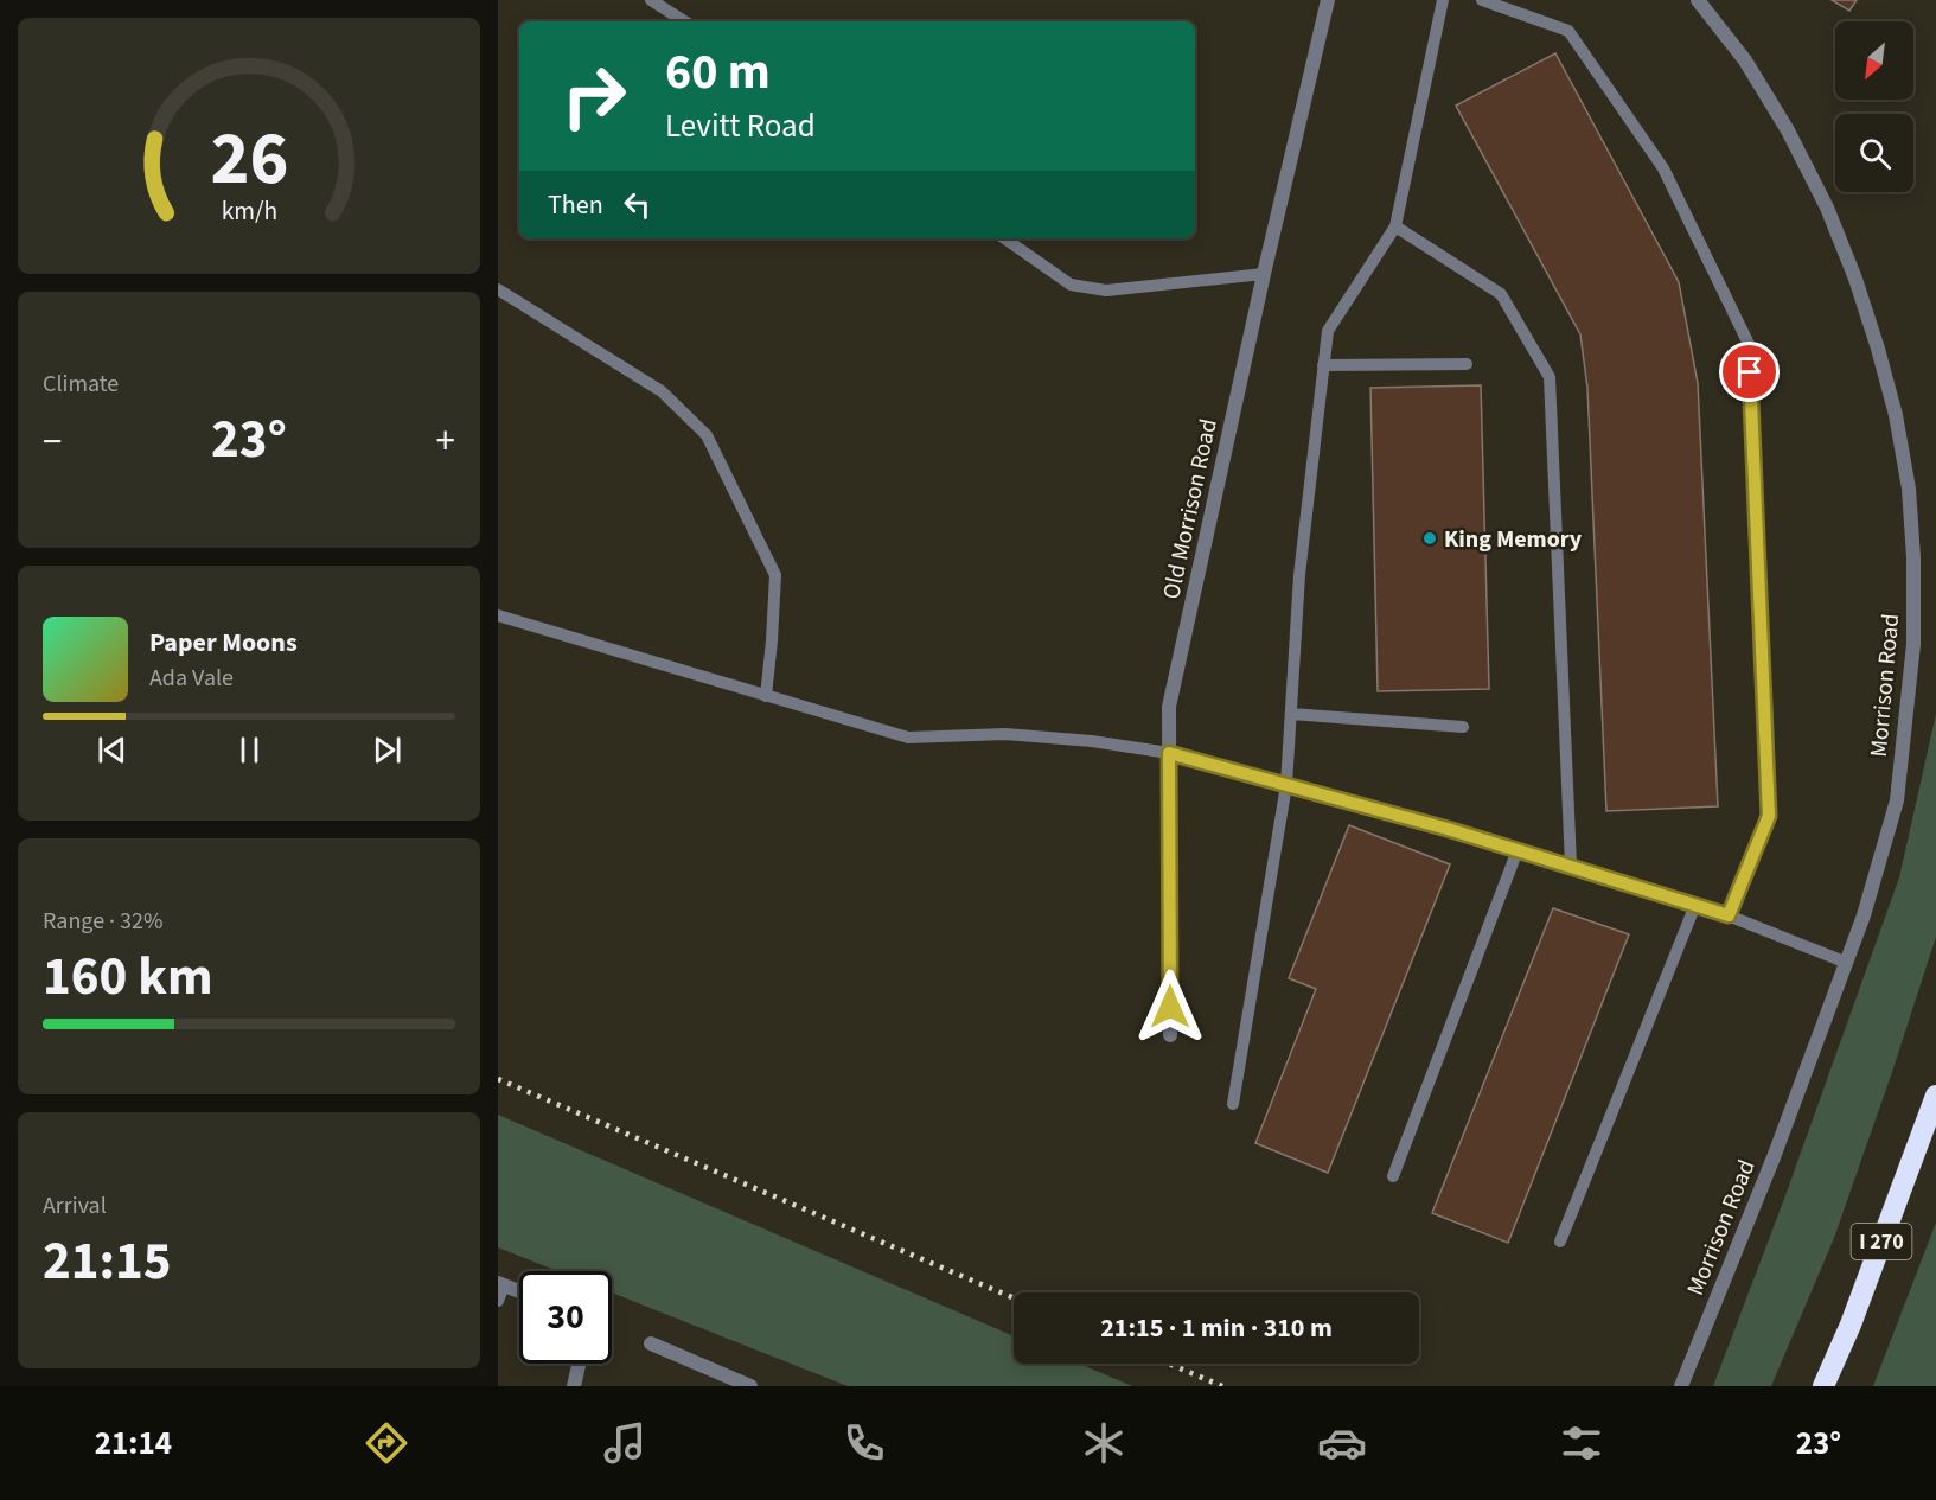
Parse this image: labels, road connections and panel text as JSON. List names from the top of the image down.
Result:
{
  "streets": {
    "highway": ["I 270"],
    "street": ["Old Morrison Road", "Morrison Road"]
  },
  "places": ["King Memory"],
  "north": "bottom left",
  "page": {
    "turn": ["60 m", "Levitt Road"],
    "then": "Then",
    "tile": [
      "Climate",
      ["Range · 32%", "160 km"],
      ["Arrival", "21:15"]
    ],
    "heat": ["−", "23°", "+"],
    "song": ["Paper Moons", "Ada Vale"],
    "limit": "30",
    "trip": "21:15 · 1 min · 310 m",
    "tabs": ["21:14", "23°"],
    "gauge": ["26", "km/h"]
  }
}
